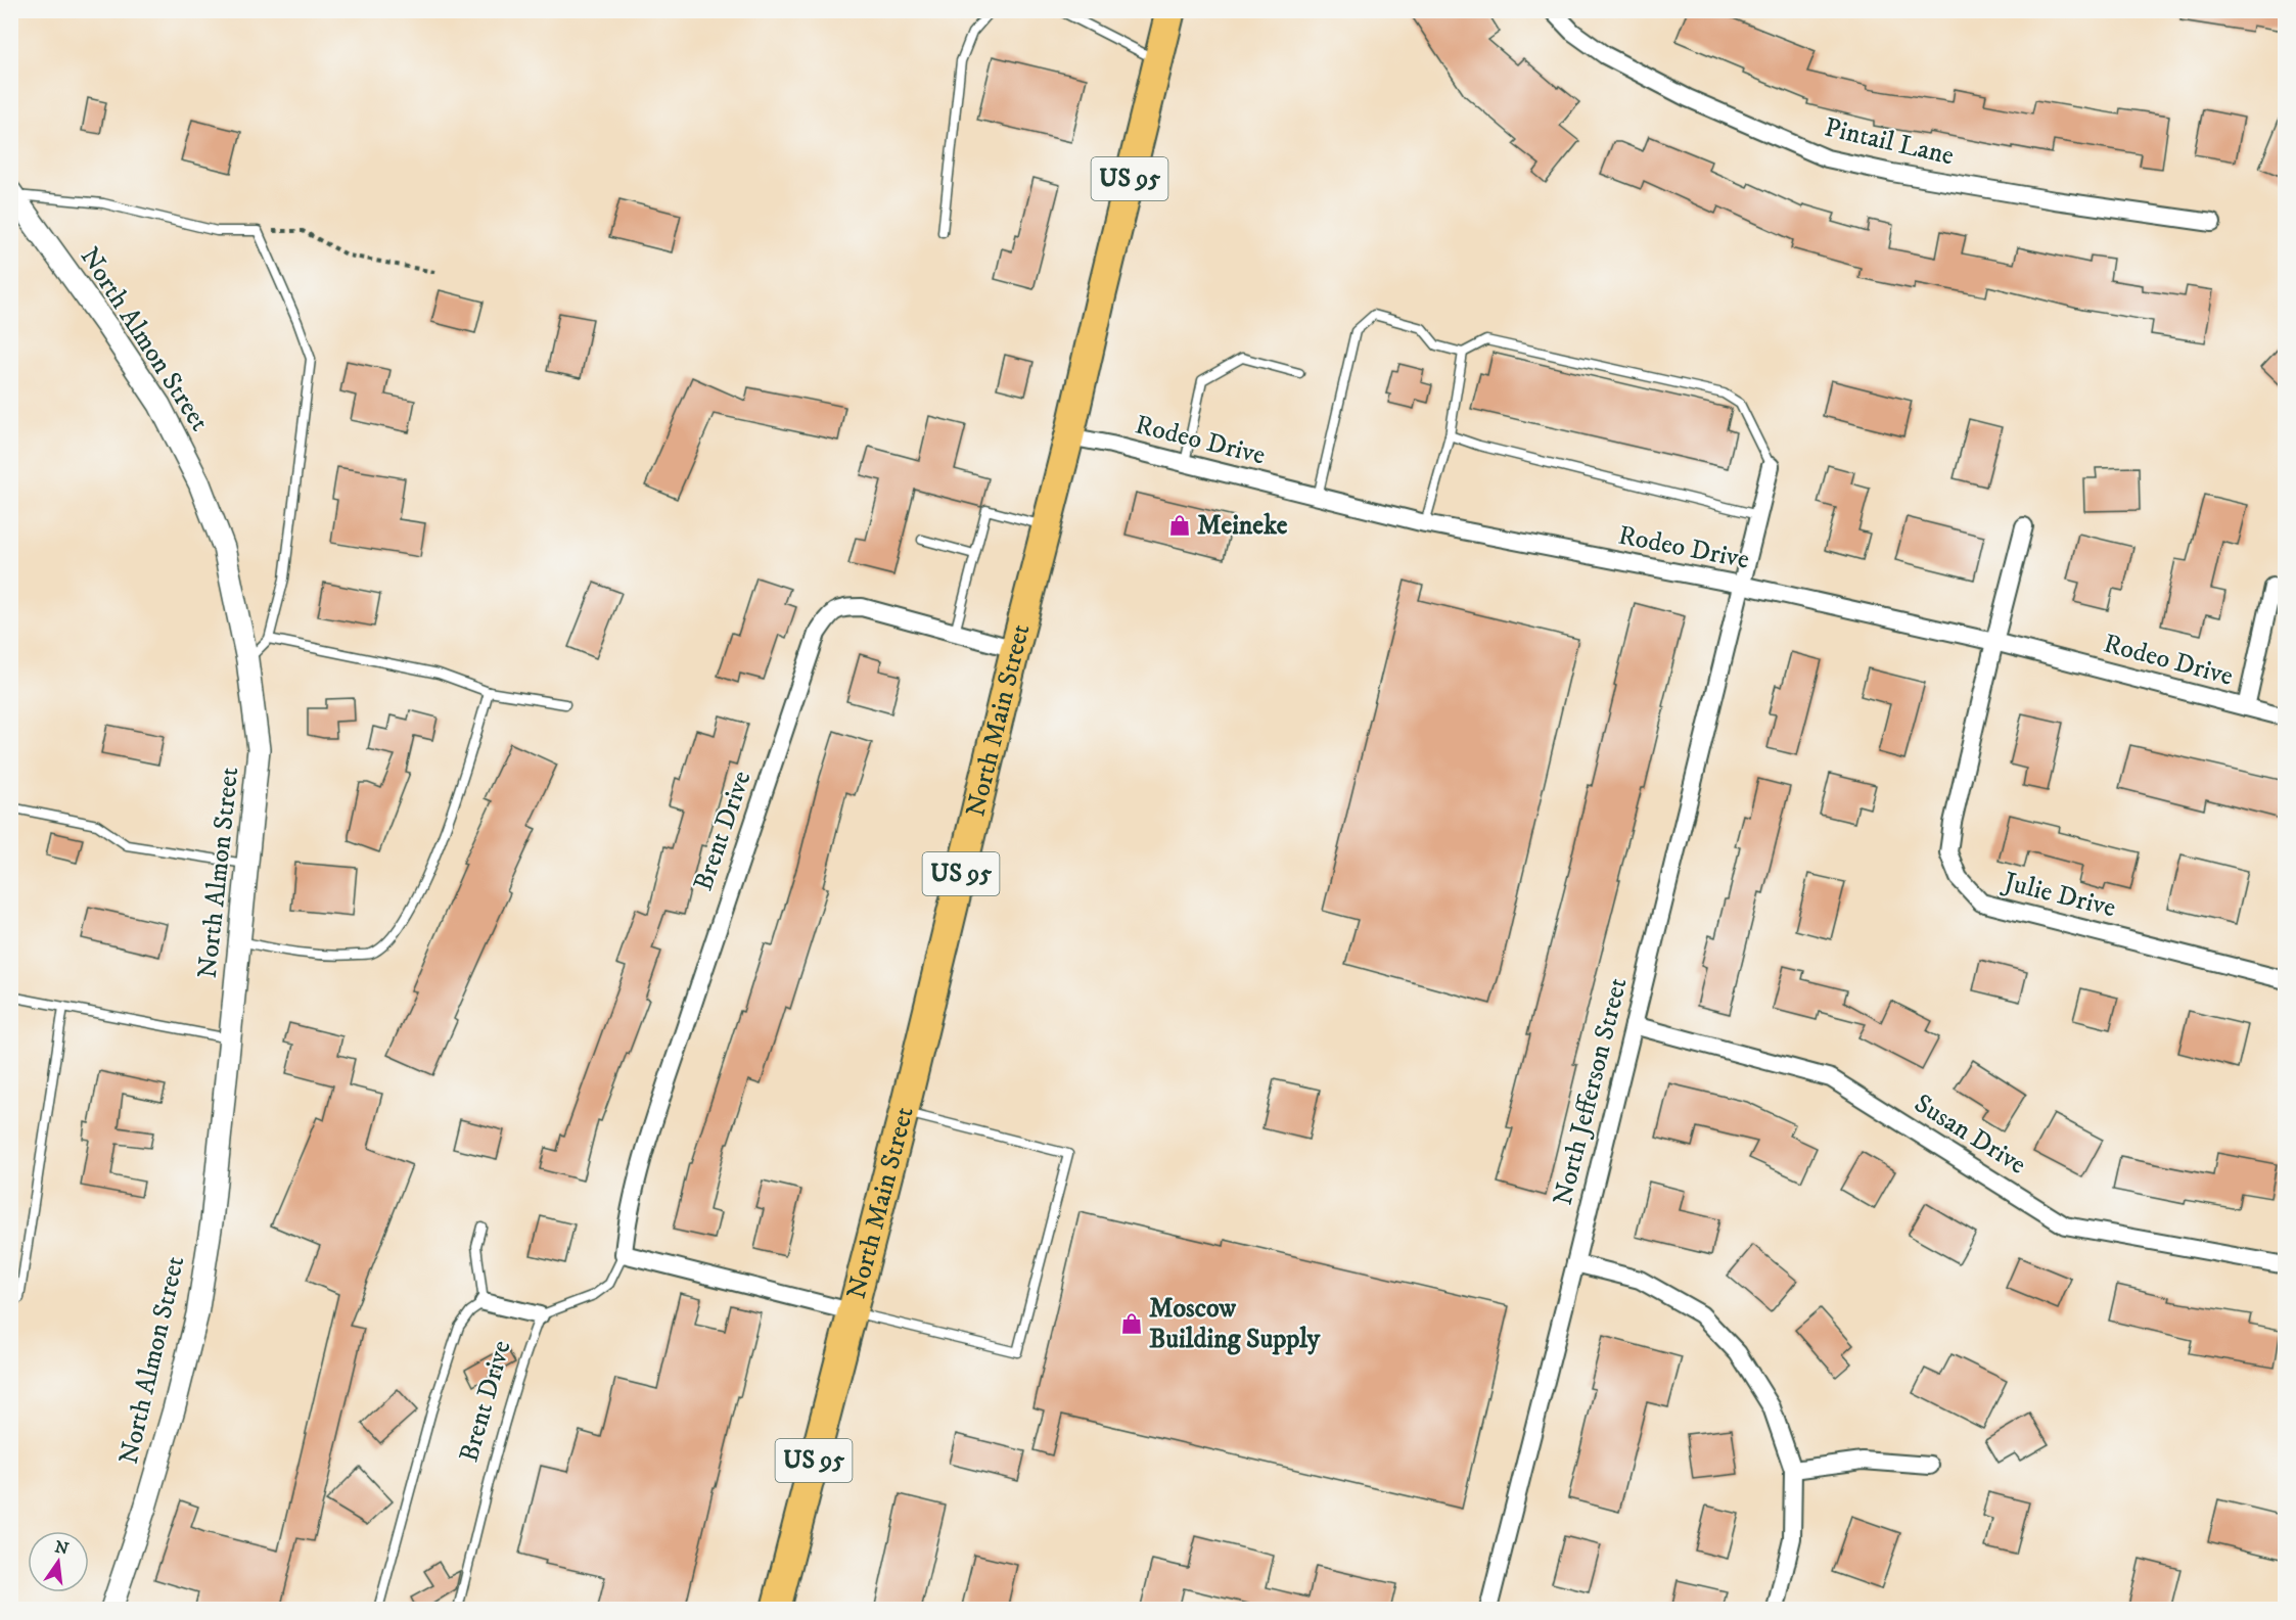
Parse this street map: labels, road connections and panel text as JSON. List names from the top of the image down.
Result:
{
  "streets": {
    "highway": ["US 95", "North Main Street"],
    "street": [
      "Pintail Lane",
      "North Almon Street",
      "Rodeo Drive",
      "Brent Drive",
      "Julie Drive",
      "North Jefferson Street",
      "Susan Drive"
    ]
  },
  "crossings": [
    ["Rodeo Drive", "North Main Street"],
    ["Rodeo Drive", "Julie Drive"],
    ["Rodeo Drive", "North Jefferson Street"],
    ["North Main Street", "Brent Drive"],
    ["North Jefferson Street", "Susan Drive"]
  ],
  "places": {
    "shop": ["Meineke", "Moscow Building Supply"]
  },
  "north": "top"
}
